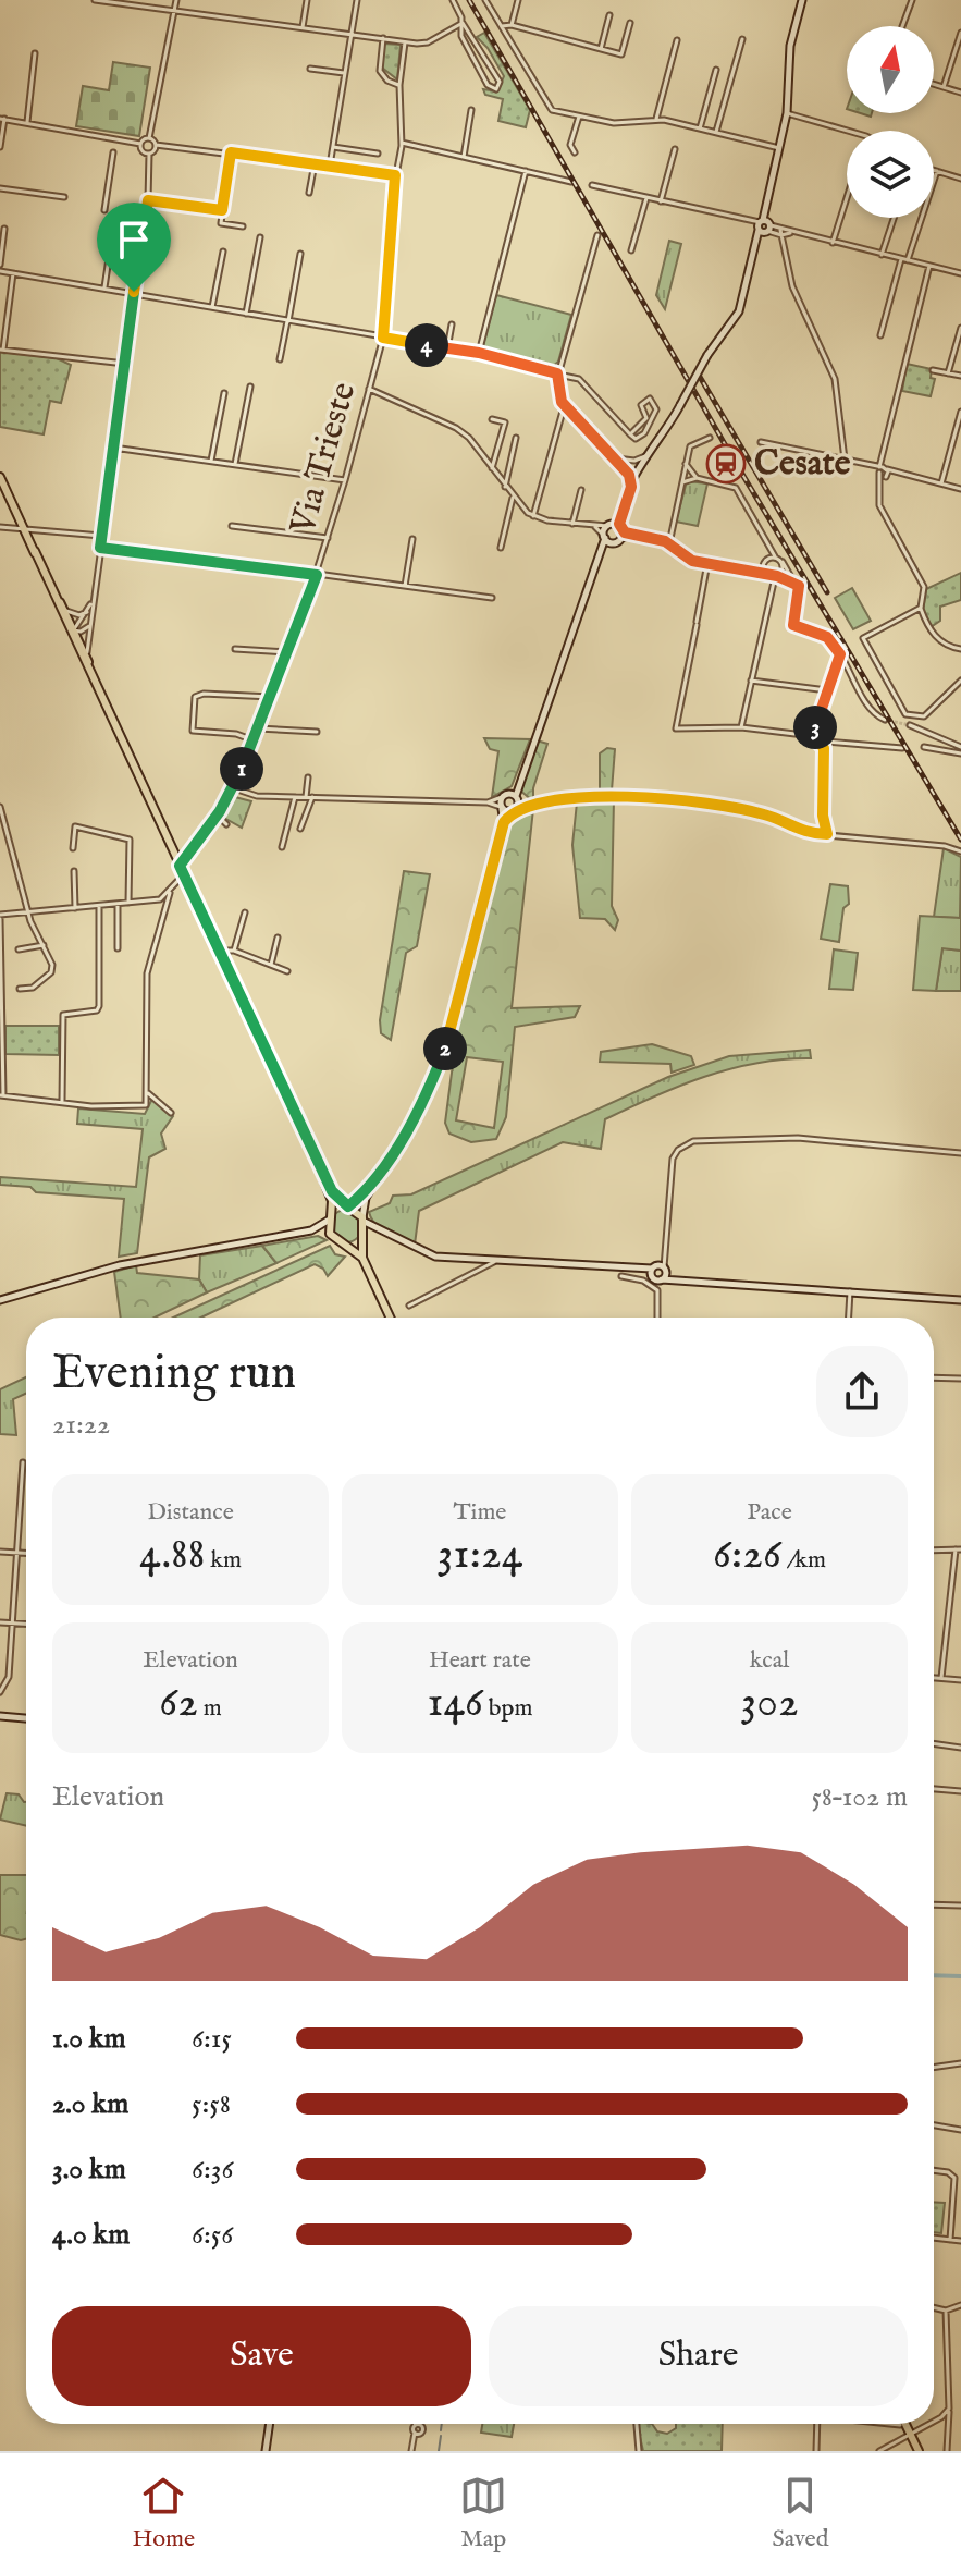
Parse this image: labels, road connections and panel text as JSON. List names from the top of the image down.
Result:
{
  "streets": {
    "street": ["Via Trieste"]
  },
  "places": {
    "station": ["Cesate"]
  },
  "north": "top",
  "page": {
    "pins": [
      "4",
      "3",
      "1",
      "2"
    ],
    "heading": ["Evening run", "21:22"],
    "stats": [
      ["Distance", "4.88 km"],
      ["Time", "31:24"],
      ["Pace", "6:26 /km"],
      ["Elevation", "62 m"],
      ["Heart rate", "146 bpm"],
      ["kcal", "302"]
    ],
    "chart": ["Elevation", "58–102 m"],
    "list": [
      {
        "name": "1.0 km",
        "note": "6:15"
      },
      {
        "name": "2.0 km",
        "note": "5:58"
      },
      {
        "name": "3.0 km",
        "note": "6:36"
      },
      {
        "name": "4.0 km",
        "note": "6:56"
      }
    ],
    "buttons": ["Save", "Share"],
    "tabs": ["Home", "Map", "Saved"]
  }
}
